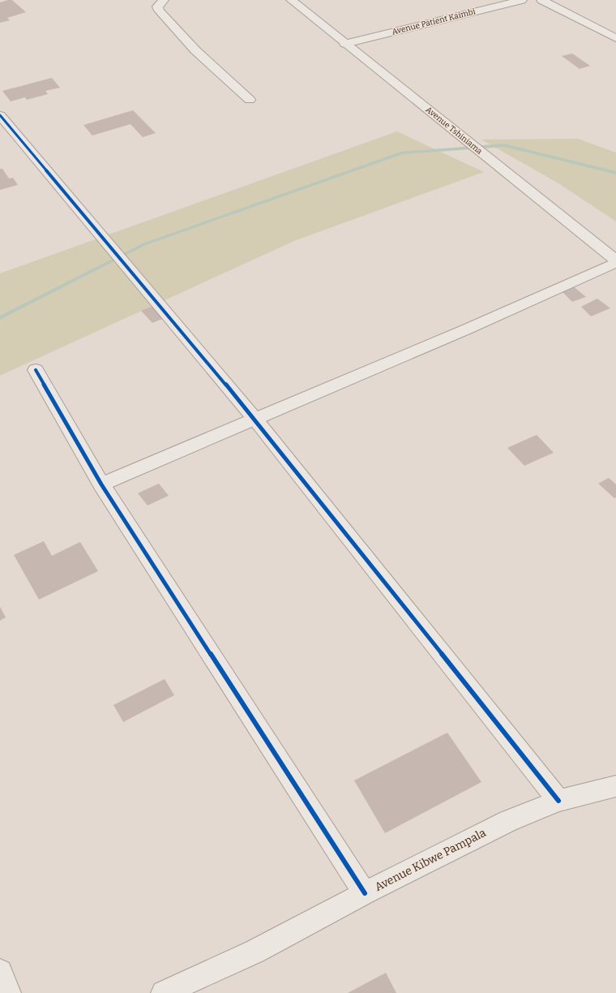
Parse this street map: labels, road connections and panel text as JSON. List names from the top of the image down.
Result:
{
  "streets": {
    "street": ["Avenue Patient Kaimbi", "Avenue Tshiniama", "Avenue Kibwe Pampala"]
  },
  "crossings": [
    ["Avenue Patient Kaimbi", "Avenue Tshiniama"]
  ]
}
